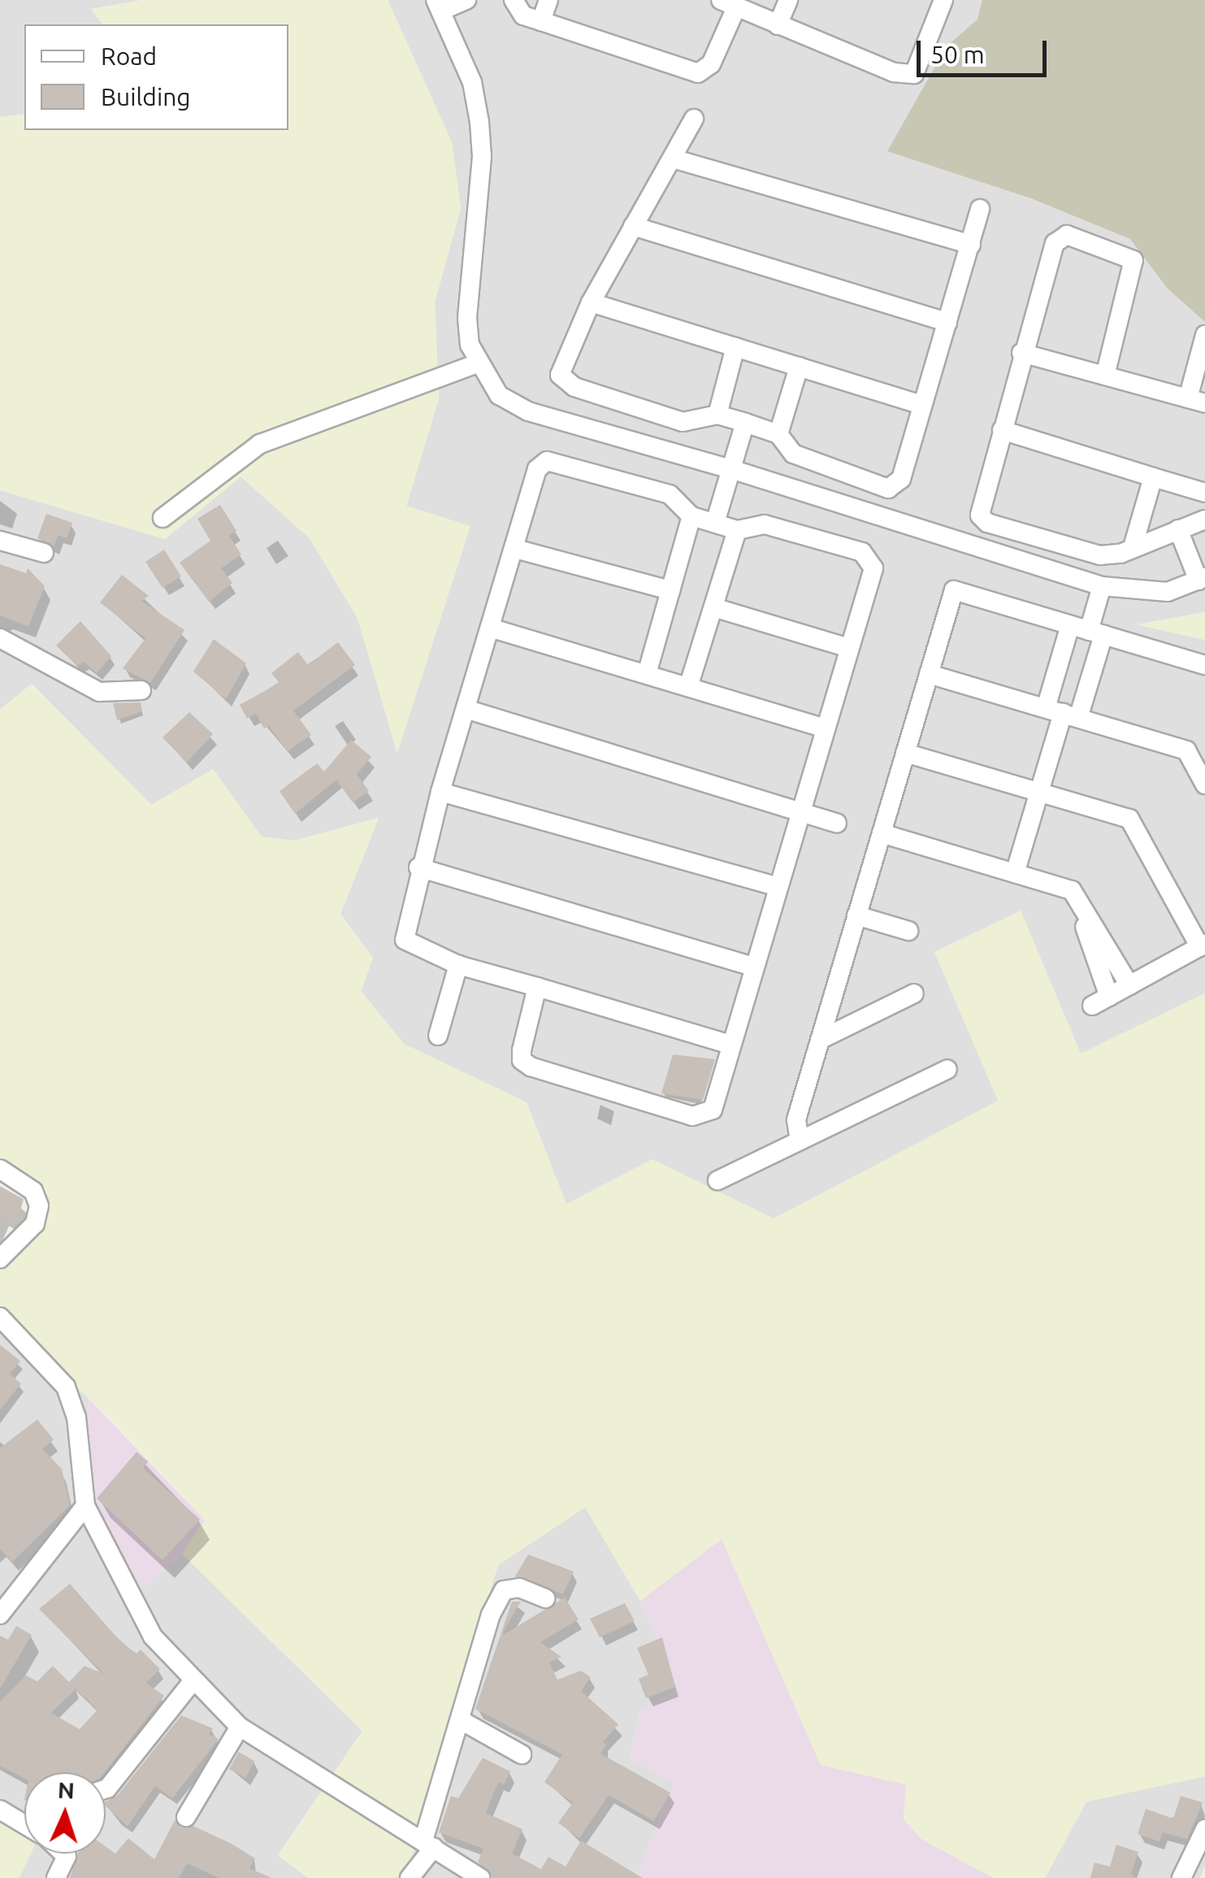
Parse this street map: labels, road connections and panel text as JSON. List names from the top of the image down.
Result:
{
  "legend": ["Road", "Building"],
  "scale_bar": "50 m",
  "north": "top"
}
